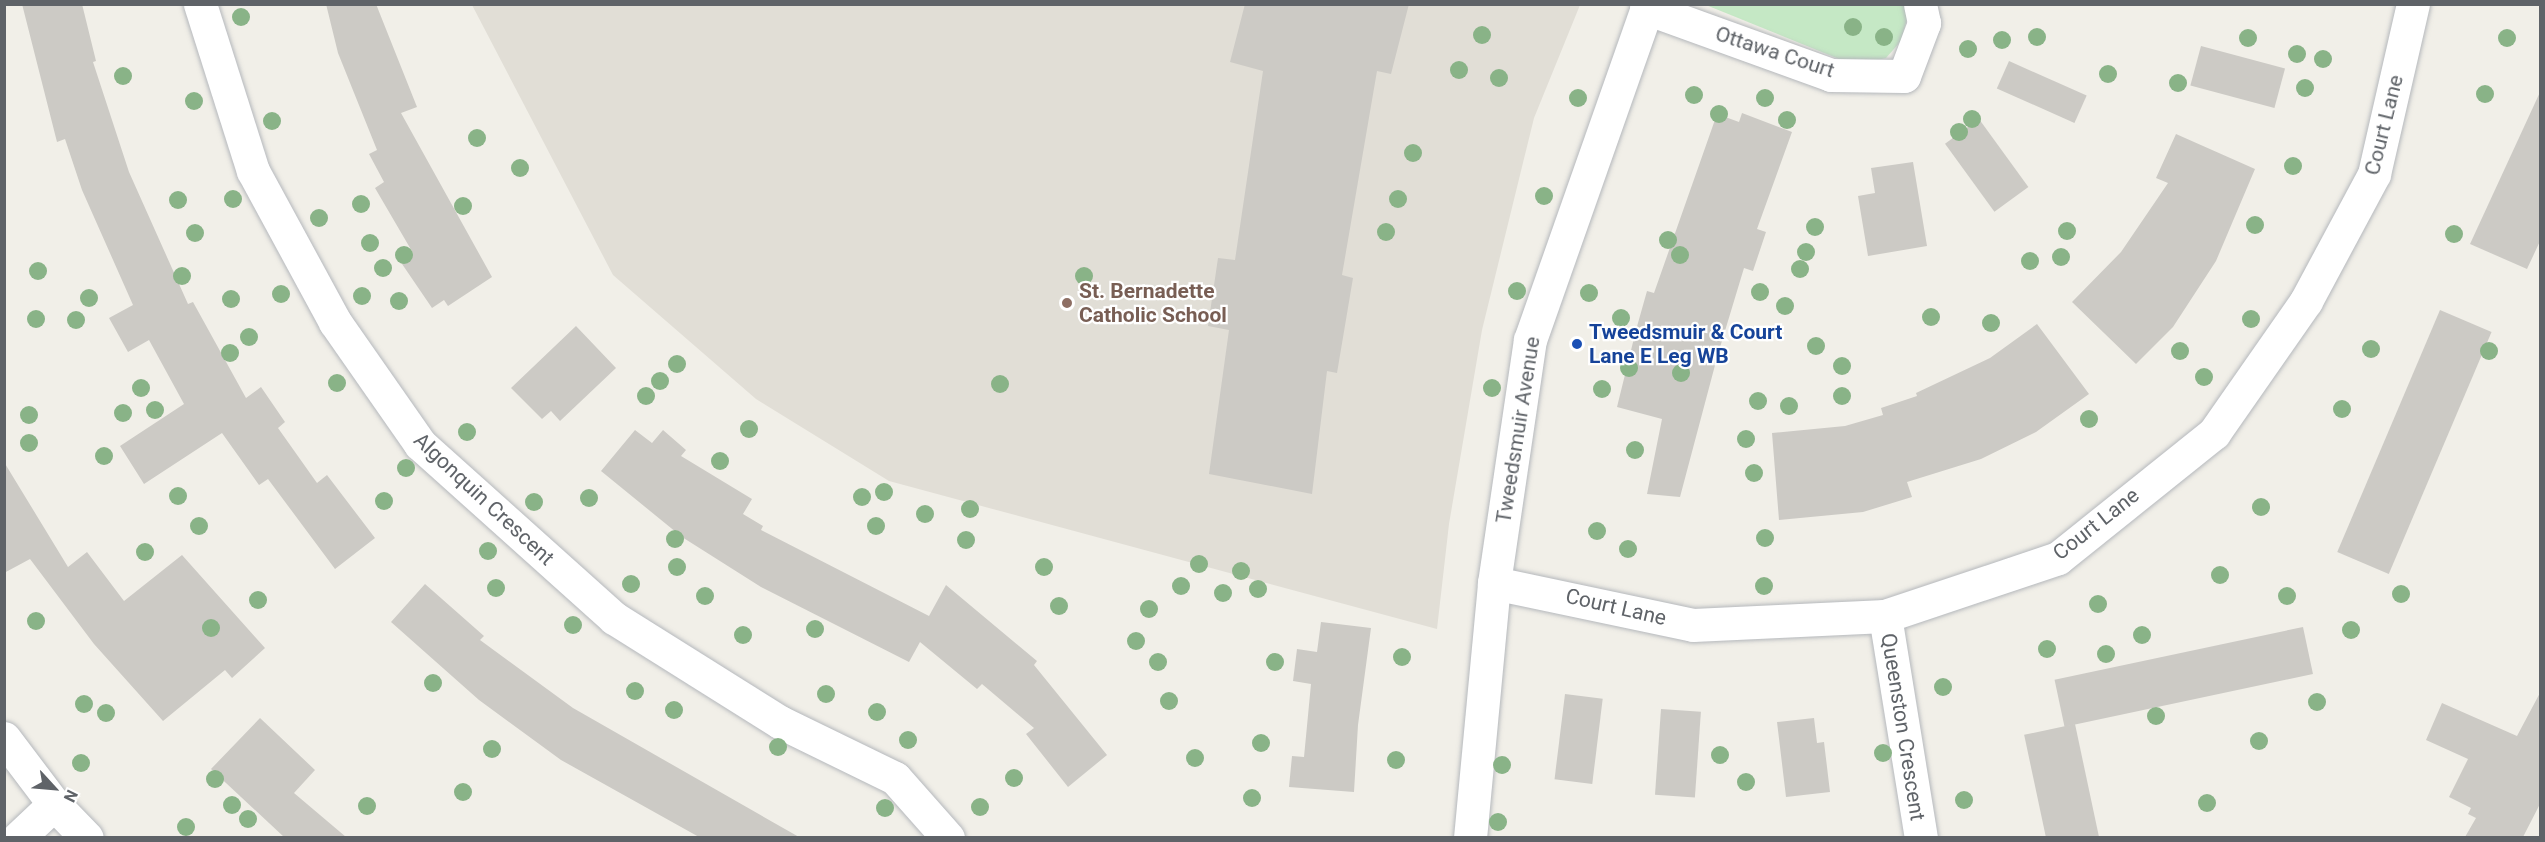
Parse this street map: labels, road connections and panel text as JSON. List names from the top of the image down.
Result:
{
  "streets": {
    "street": [
      "Ottawa Court",
      "Court Lane",
      "Tweedsmuir Avenue",
      "Algonquin Crescent",
      "Queenston Crescent"
    ]
  },
  "crossings": [
    ["Ottawa Court", "Tweedsmuir Avenue"],
    ["Court Lane", "Tweedsmuir Avenue"],
    ["Court Lane", "Queenston Crescent"]
  ],
  "places": ["St. Bernadette Catholic School", "Tweedsmuir & Court Lane E Leg WB"],
  "north": "bottom right"
}
